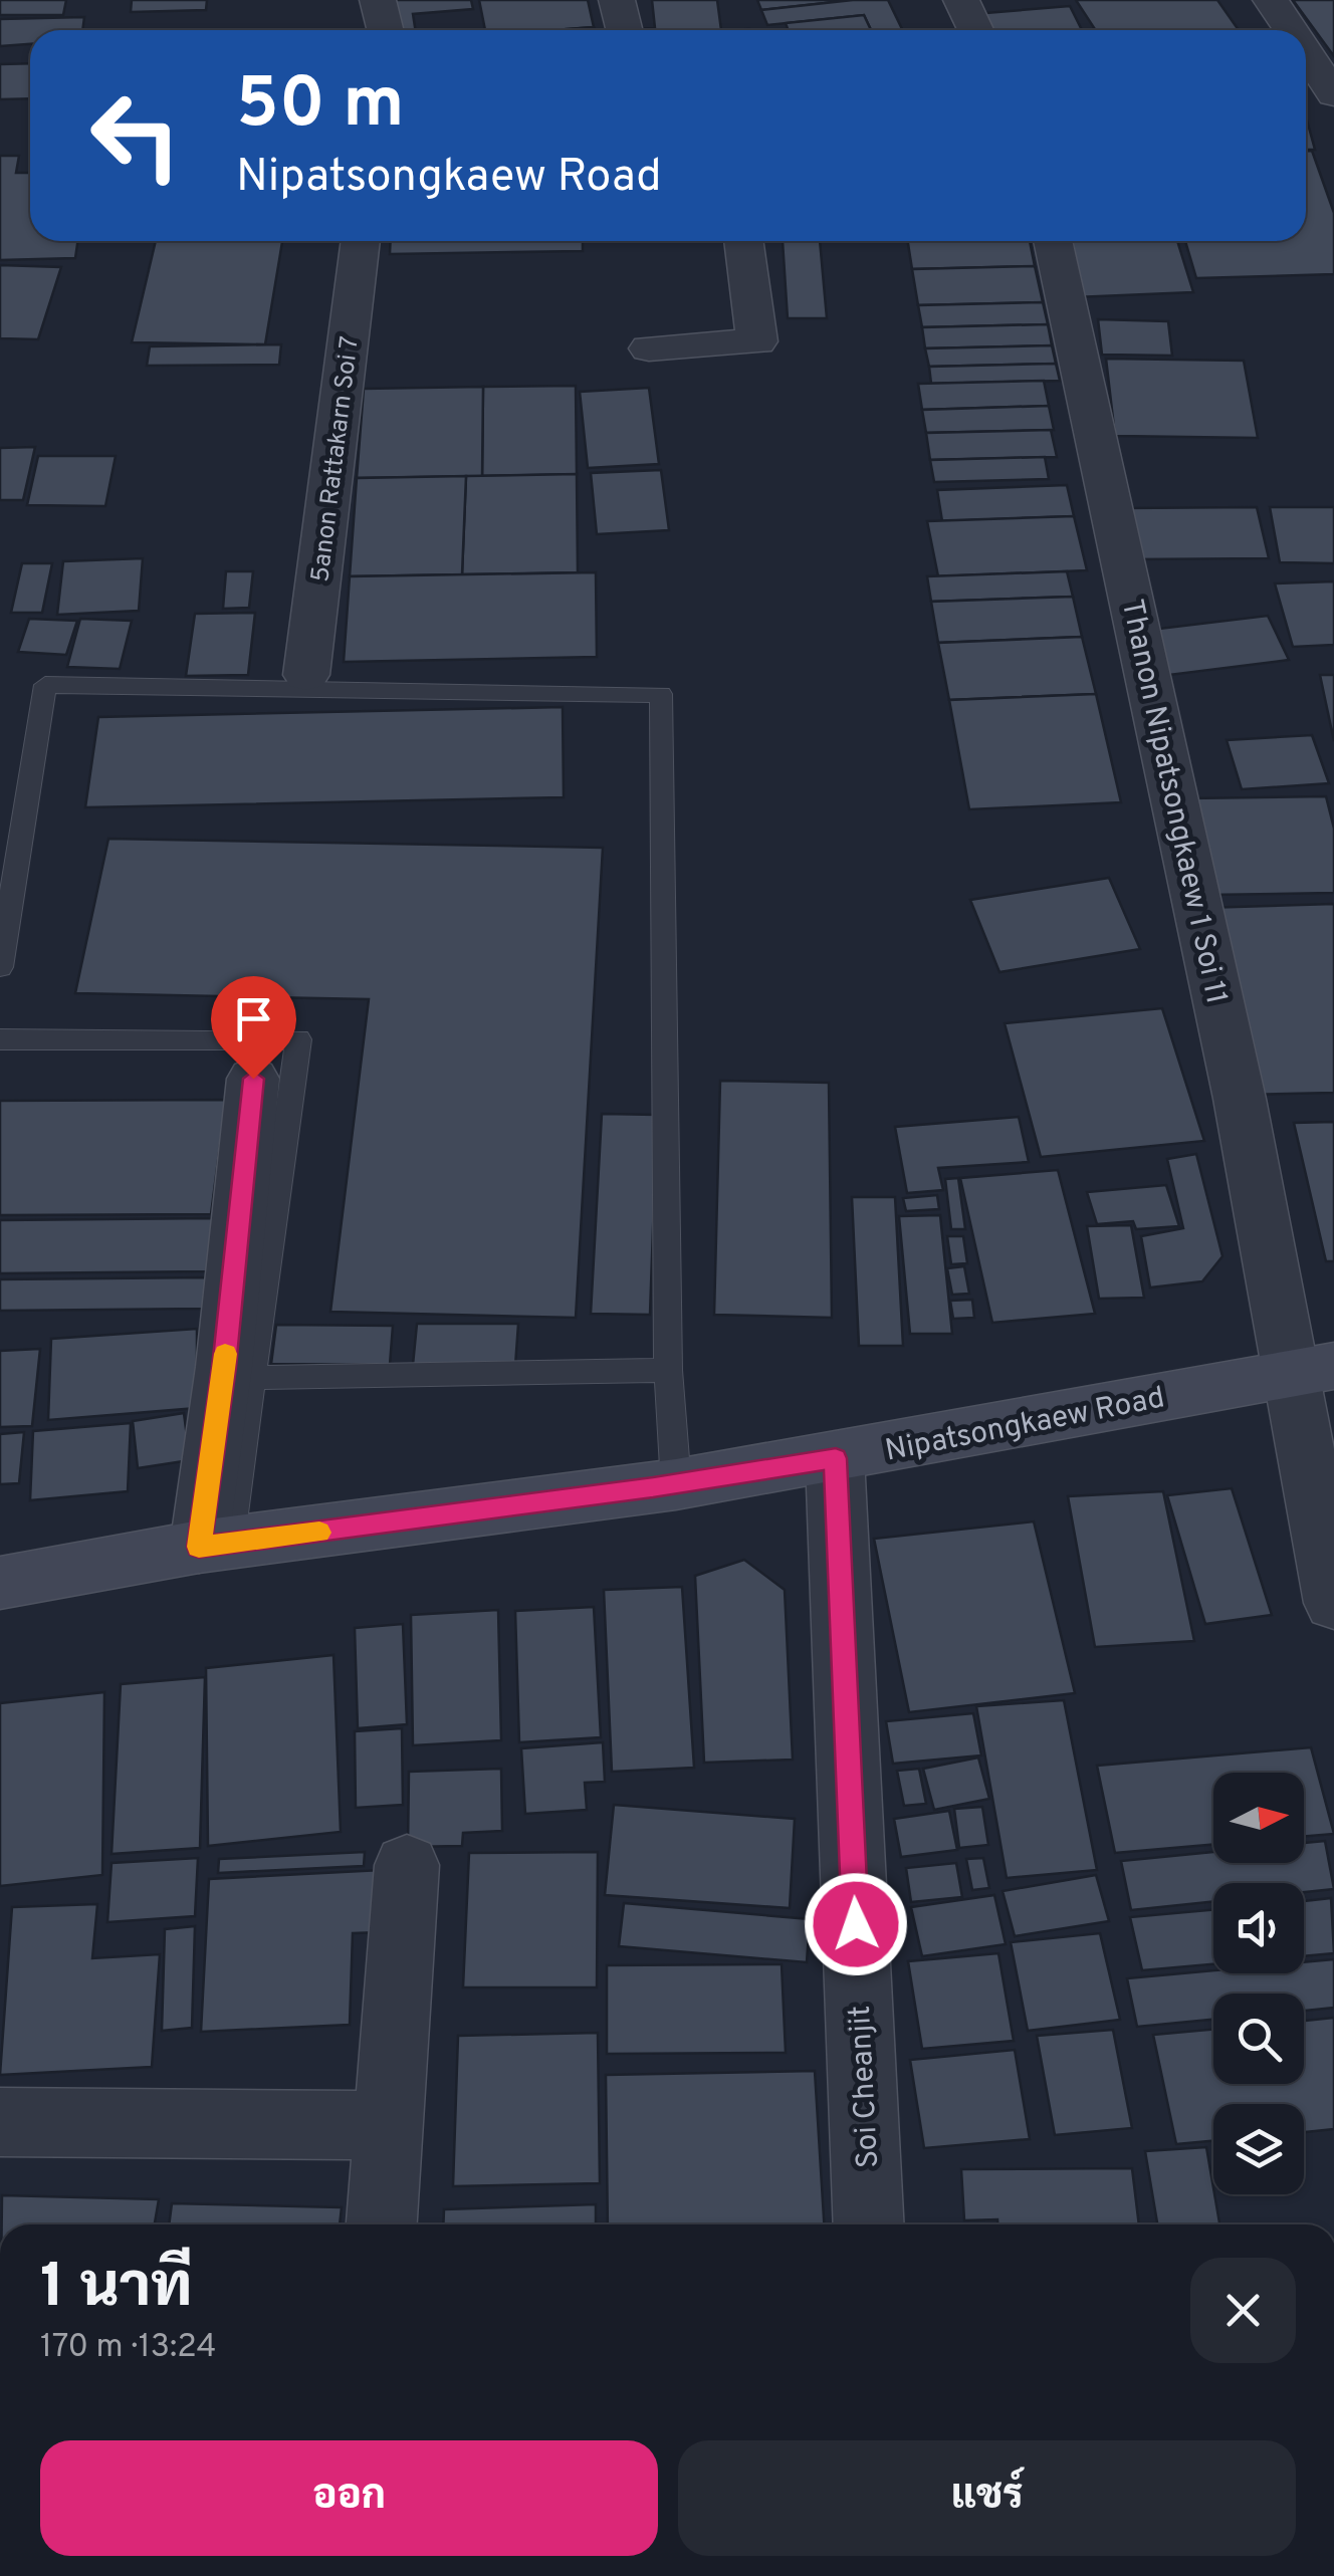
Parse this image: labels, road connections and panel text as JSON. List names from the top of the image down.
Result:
{
  "streets": {
    "main road": ["Nipatsongkaew Road"],
    "street": ["5anon Rattakarn Soi 7", "Thanon Nipatsongkaew 1 Soi 11", "Soi Cheanjit"]
  },
  "crossings": [
    ["Thanon Nipatsongkaew 1 Soi 11", "Nipatsongkaew Road"],
    ["Nipatsongkaew Road", "Soi Cheanjit"]
  ],
  "north": "right",
  "page": {
    "turn": ["50 m", "Nipatsongkaew Road"],
    "heading": ["1 นาที", "170 m · 13:24"],
    "buttons": ["ออก", "แชร์"]
  }
}
